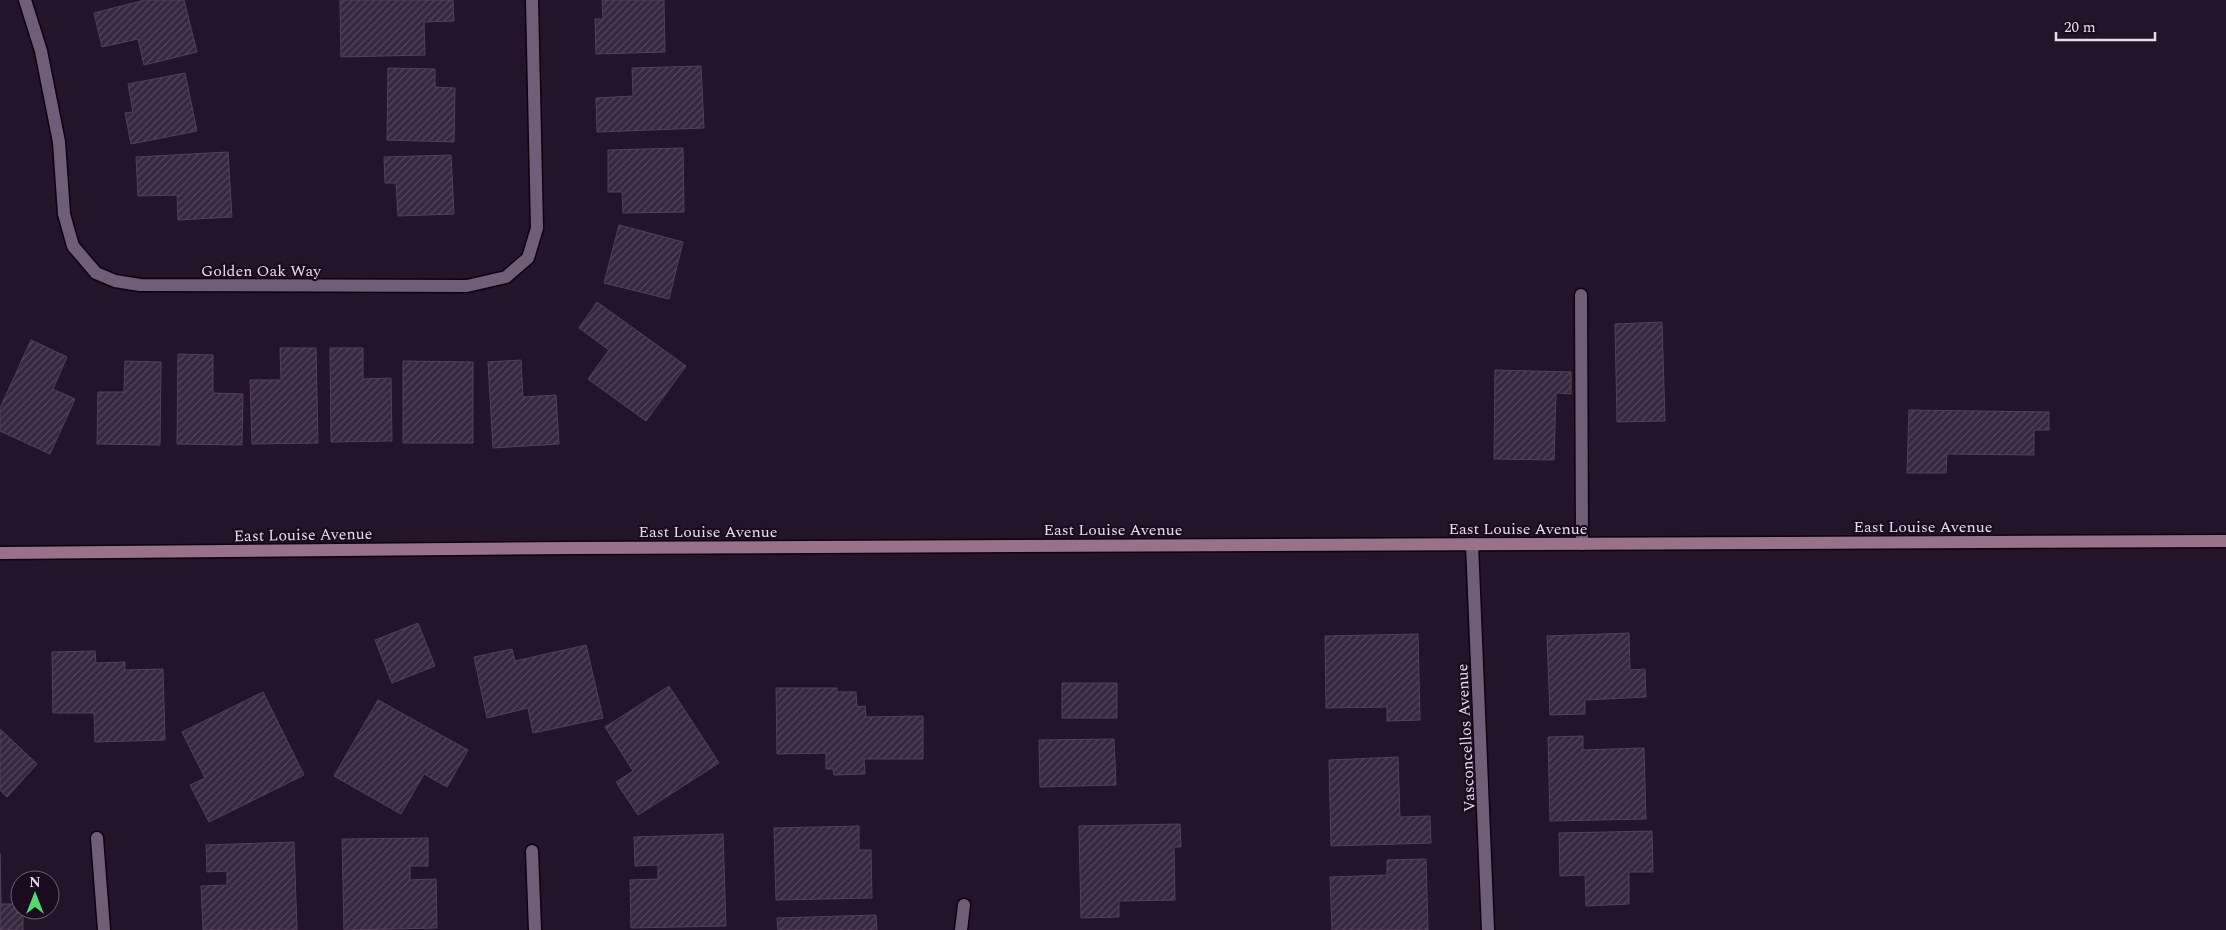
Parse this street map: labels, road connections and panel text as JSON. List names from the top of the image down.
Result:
{
  "streets": {
    "street": ["Golden Oak Way", "East Louise Avenue", "Vasconcellos Avenue"]
  },
  "crossings": [
    ["East Louise Avenue", "Vasconcellos Avenue"]
  ],
  "scale_bar": "20 m",
  "north": "top"
}
